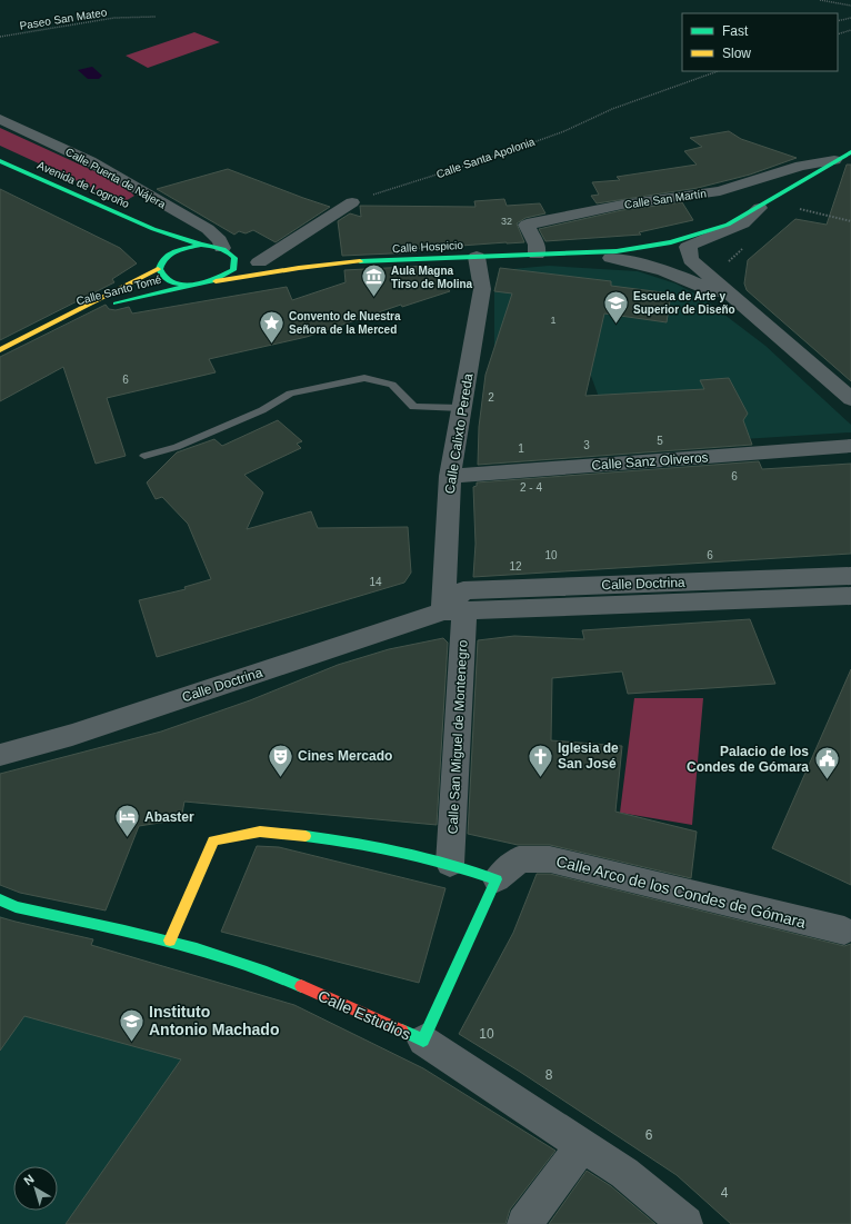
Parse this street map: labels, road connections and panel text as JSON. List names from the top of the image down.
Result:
{
  "streets": {
    "main road": [
      "Avenida de Logroño",
      "Calle Hospicio",
      "Calle Santo Tomé",
      "Calle Estudios"
    ],
    "street": [
      "Calle Puerta de Nájera",
      "Calle San Martín",
      "Calle Calixto Pereda",
      "Calle Sanz Oliveros",
      "Calle Doctrina",
      "Calle San Miguel de Montenegro",
      "Calle Arco de los Condes de Gómara"
    ],
    "path": ["Paseo San Mateo", "Calle Santa Apolonia"]
  },
  "crossings": [
    ["Calle Puerta de Nájera", "Calle Hospicio"],
    ["Avenida de Logroño", "Calle Hospicio"],
    ["Calle San Martín", "Calle Hospicio"],
    ["Calle Hospicio", "Calle Santo Tomé"],
    ["Calle Hospicio", "Calle Calixto Pereda"],
    ["Calle Calixto Pereda", "Calle Sanz Oliveros"],
    ["Calle Calixto Pereda", "Calle Doctrina"],
    ["Calle Calixto Pereda", "Calle San Miguel de Montenegro"],
    ["Calle Doctrina", "Calle San Miguel de Montenegro"]
  ],
  "places": {
    "museum": ["Aula Magna Tirso de Molina"],
    "school or university": ["Escuela de Arte y Superior de Diseño", "Instituto Antonio Machado"],
    "place": ["Convento de Nuestra Señora de la Merced"],
    "theatre": ["Cines Mercado"],
    "church": ["Iglesia de San José"],
    "public building": ["Palacio de los Condes de Gómara"],
    "hotel": ["Abaster"]
  },
  "house_numbers": [
    "32",
    "1",
    "6",
    "2",
    "5",
    "3",
    "1",
    "6",
    "2 - 4",
    "10",
    "6",
    "12",
    "14",
    "10",
    "8",
    "6",
    "4"
  ],
  "legend": ["Fast", "Slow"],
  "north": "top left"
}
